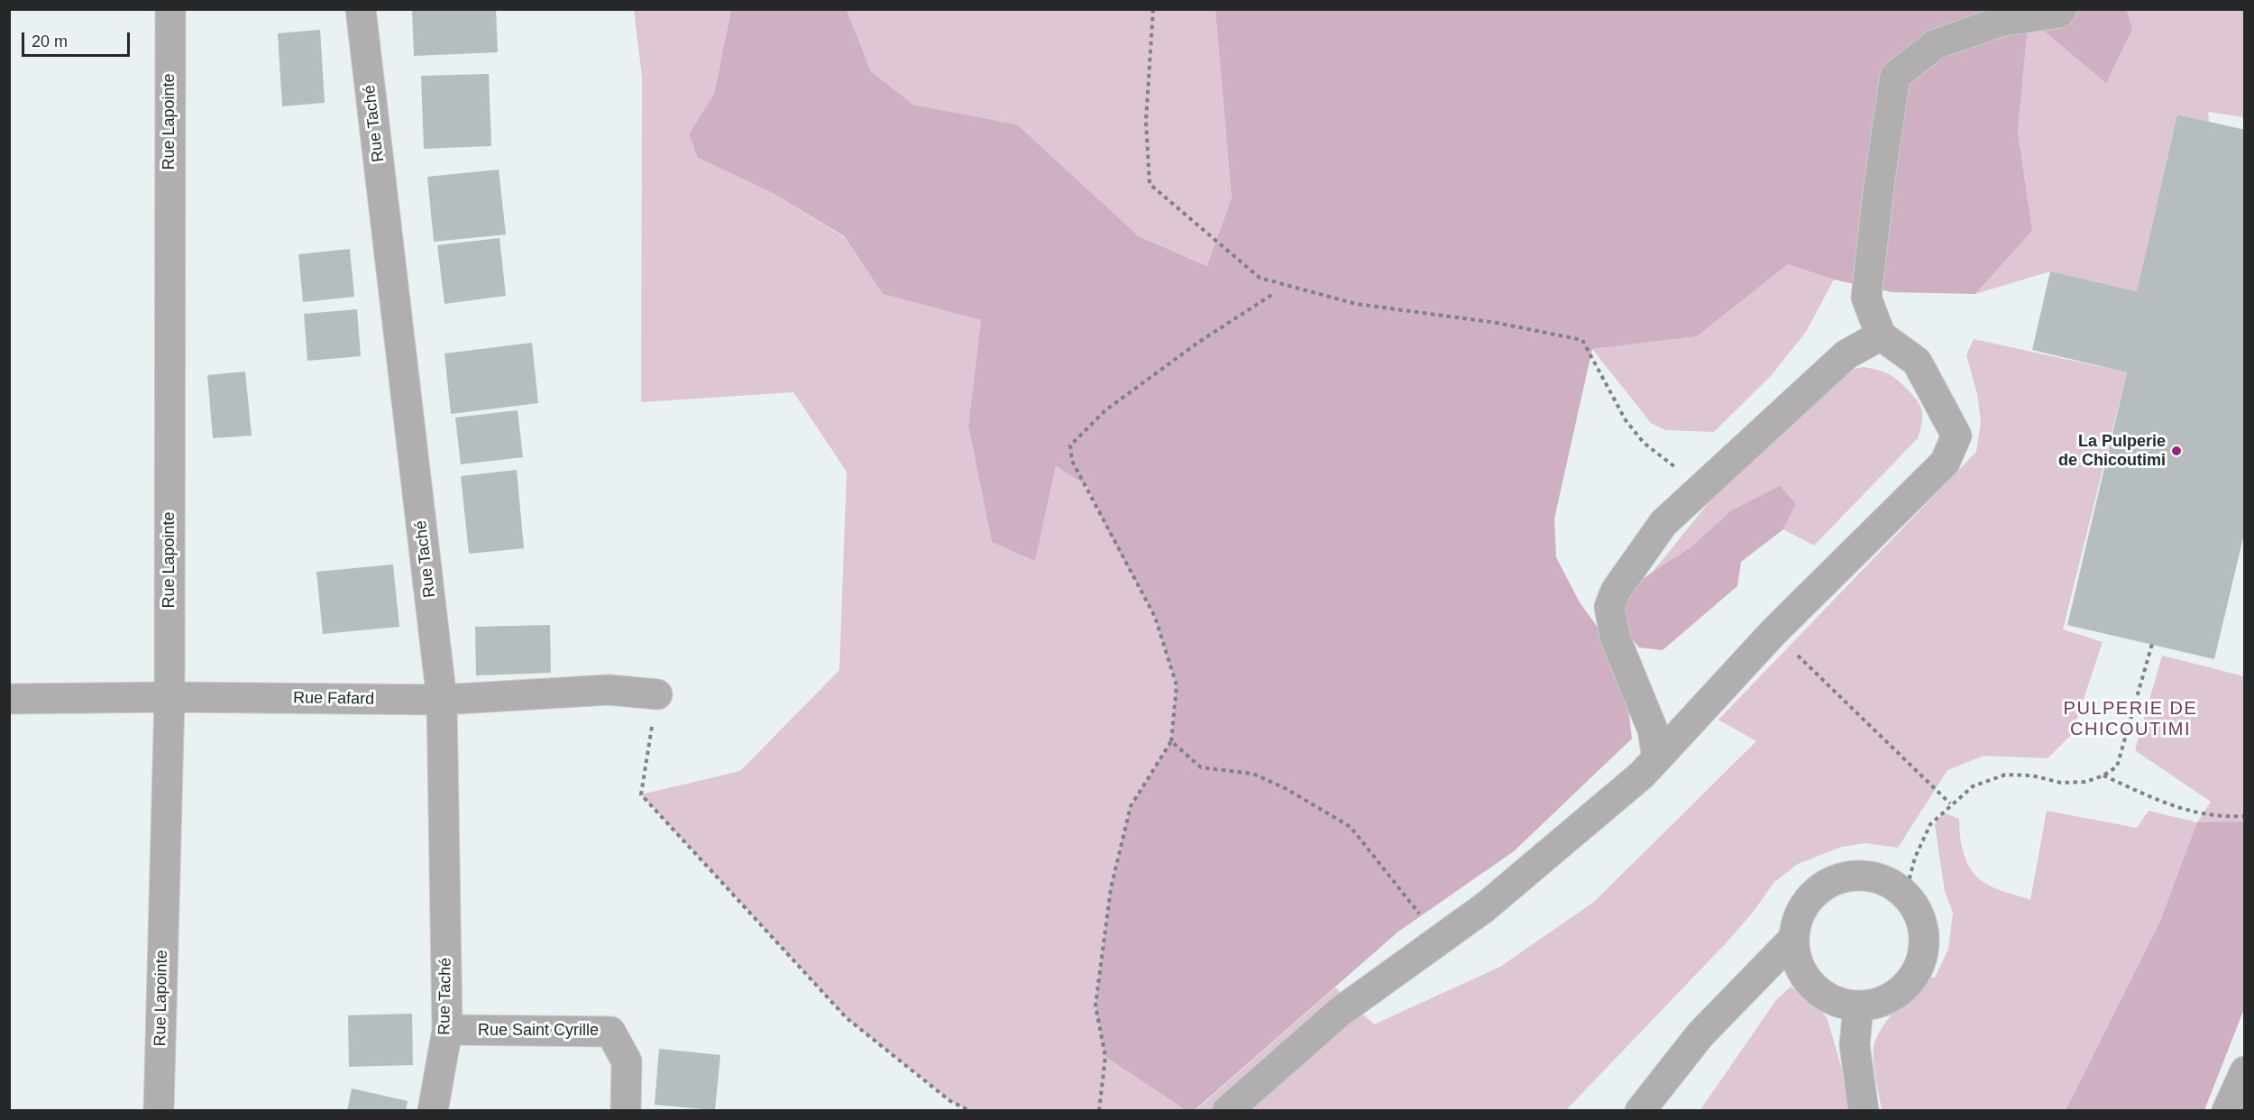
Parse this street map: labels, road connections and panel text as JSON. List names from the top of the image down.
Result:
{
  "streets": {
    "street": [
      "Rue Lapointe",
      "Rue Taché",
      "Rue Fafard",
      "Rue Saint Cyrille"
    ]
  },
  "crossings": [
    ["Rue Lapointe", "Rue Fafard"],
    ["Rue Taché", "Rue Fafard"],
    ["Rue Taché", "Rue Saint Cyrille"]
  ],
  "districts": ["PULPERIE DE CHICOUTIMI"],
  "places": ["La Pulperie de Chicoutimi"],
  "scale_bar": "20 m"
}
